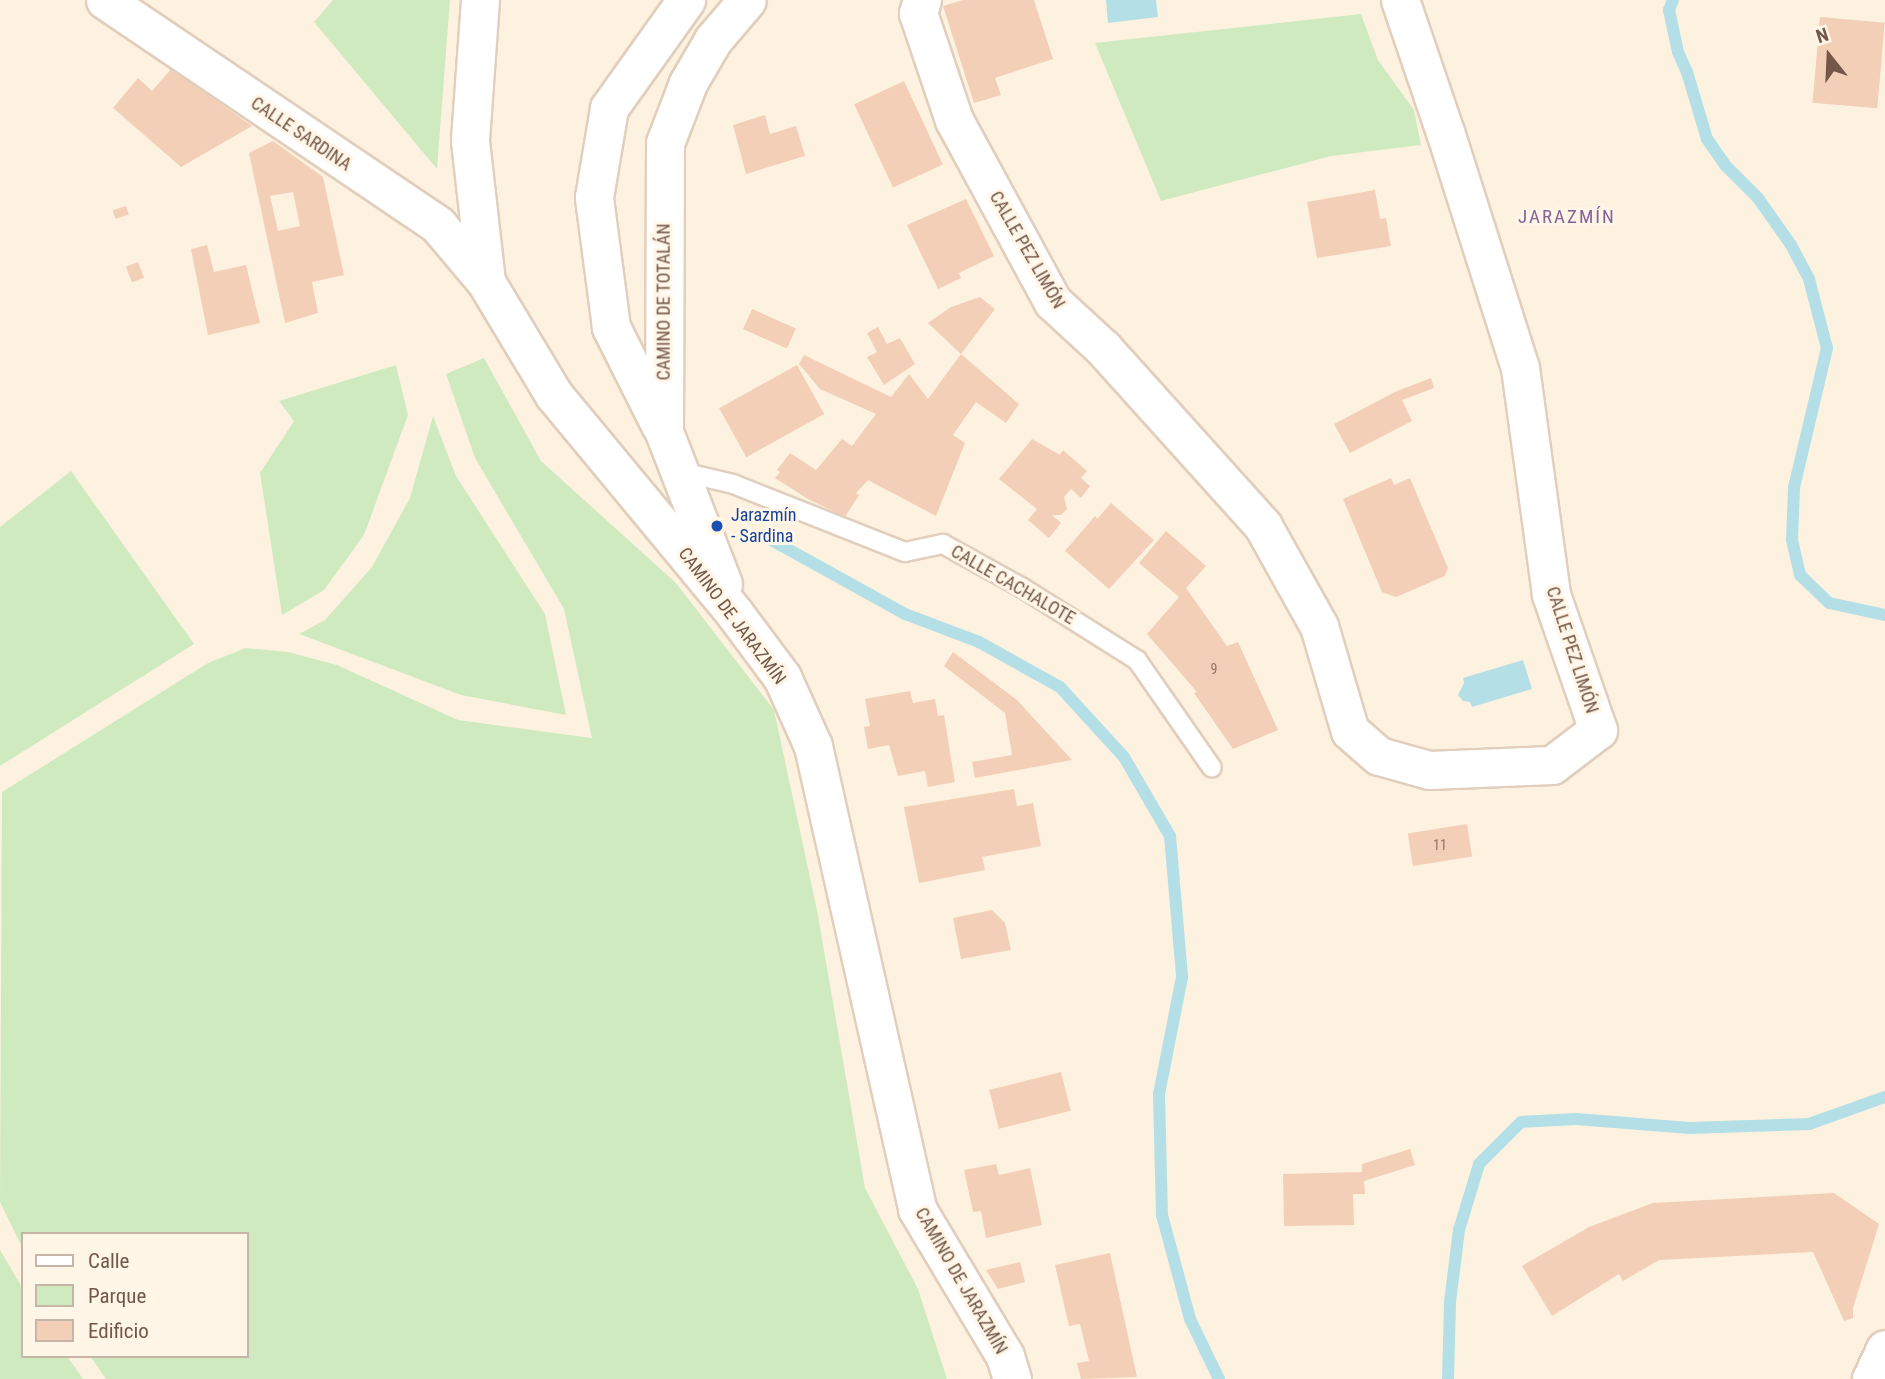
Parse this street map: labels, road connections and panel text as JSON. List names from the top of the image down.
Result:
{
  "streets": {
    "street": [
      "CALLE SARDINA",
      "CALLE PEZ LIMÓN",
      "CAMINO DE TOTALÁN",
      "CAMINO DE JARAZMÍN"
    ],
    "lane": ["CALLE CACHALOTE"]
  },
  "crossings": [
    ["CALLE SARDINA", "CAMINO DE JARAZMÍN"],
    ["CAMINO DE TOTALÁN", "CALLE CACHALOTE"],
    ["CAMINO DE TOTALÁN", "CAMINO DE JARAZMÍN"]
  ],
  "districts": ["JARAZMÍN"],
  "places": ["Jarazmín - Sardina"],
  "house_numbers": ["9", "11"],
  "legend": ["Calle", "Parque", "Edificio"],
  "north": "top"
}
